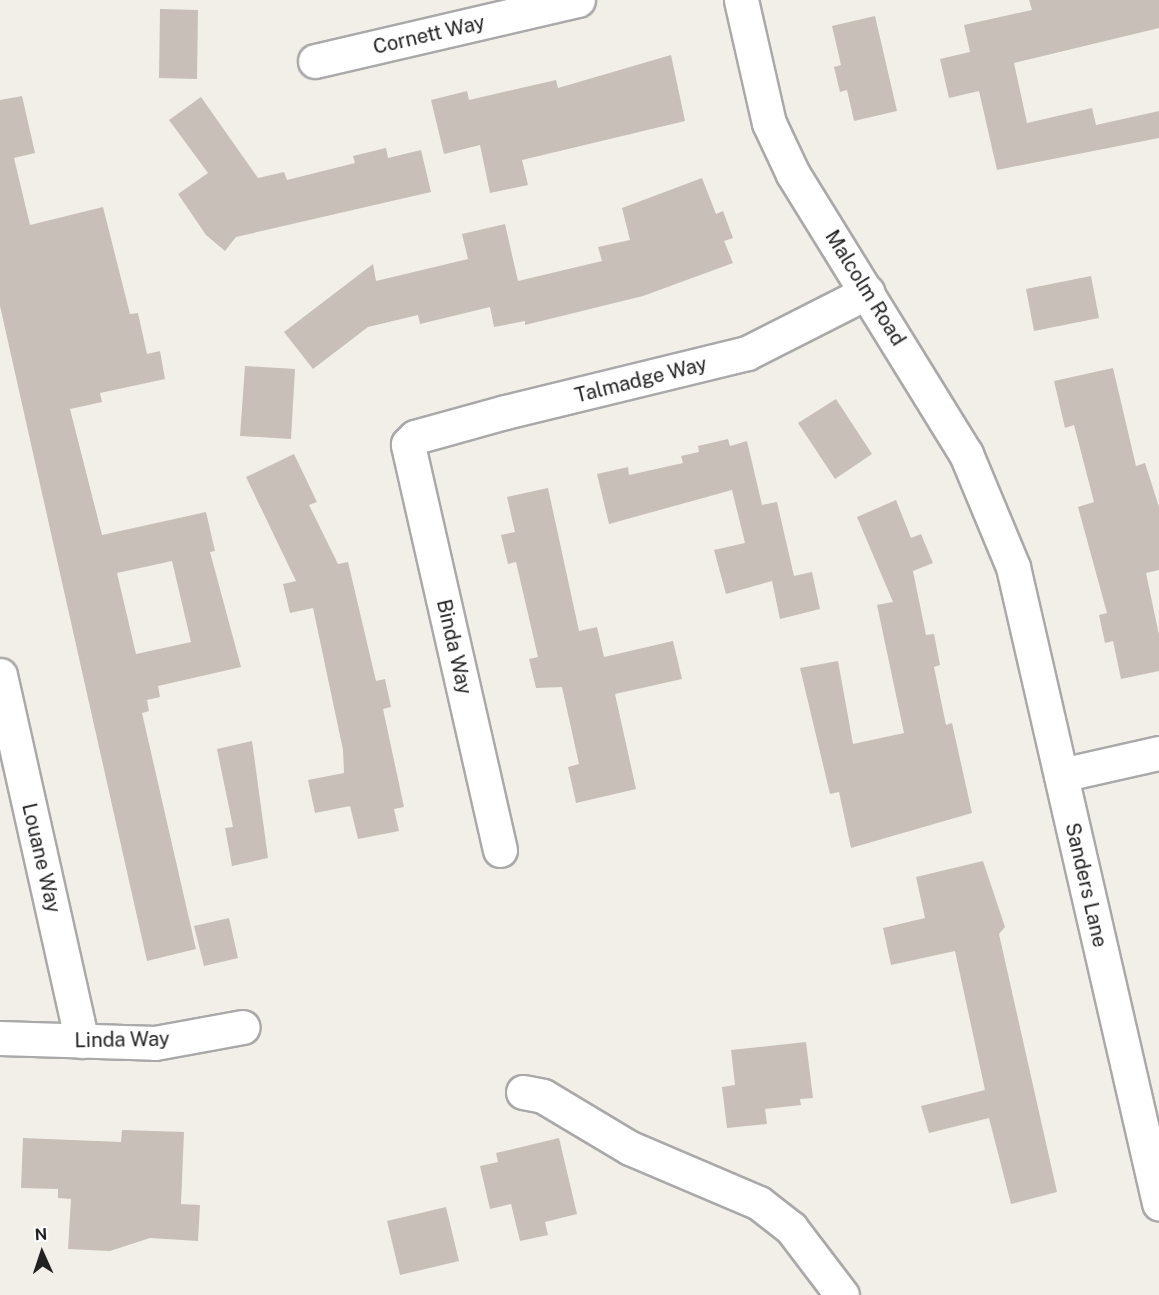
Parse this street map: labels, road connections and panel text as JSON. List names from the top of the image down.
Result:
{
  "streets": {
    "street": [
      "Cornett Way",
      "Malcolm Road",
      "Talmadge Way",
      "Binda Way",
      "Louane Way",
      "Sanders Lane",
      "Linda Way"
    ]
  },
  "crossings": [
    ["Malcolm Road", "Talmadge Way"],
    ["Malcolm Road", "Sanders Lane"],
    ["Talmadge Way", "Binda Way"],
    ["Louane Way", "Linda Way"]
  ],
  "north": "top"
}
